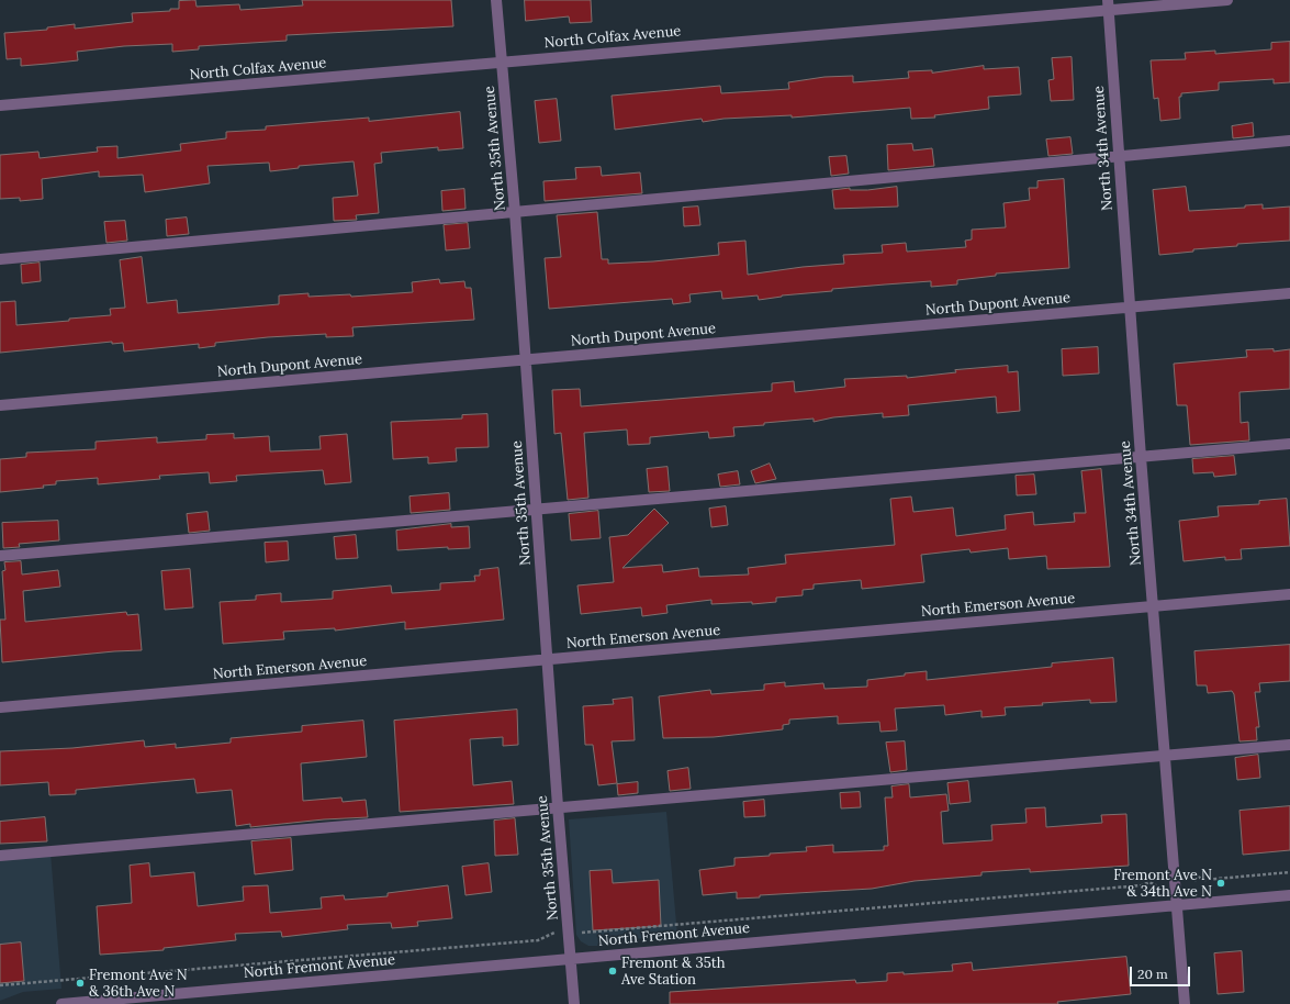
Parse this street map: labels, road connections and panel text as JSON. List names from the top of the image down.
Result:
{
  "streets": {
    "street": [
      "North Colfax Avenue",
      "North 35th Avenue",
      "North 34th Avenue",
      "North Dupont Avenue",
      "North Emerson Avenue",
      "North Fremont Avenue"
    ]
  },
  "crossings": [
    ["North Colfax Avenue", "North 35th Avenue"],
    ["North Colfax Avenue", "North 34th Avenue"],
    ["North 35th Avenue", "North Dupont Avenue"],
    ["North 35th Avenue", "North Emerson Avenue"],
    ["North 35th Avenue", "North Fremont Avenue"],
    ["North 34th Avenue", "North Dupont Avenue"],
    ["North 34th Avenue", "North Emerson Avenue"],
    ["North 34th Avenue", "North Fremont Avenue"]
  ],
  "places": ["Fremont Ave N & 34th Ave N", "Fremont & 35th Ave Station", "Fremont Ave N & 36th Ave N"],
  "scale_bar": "20 m"
}
